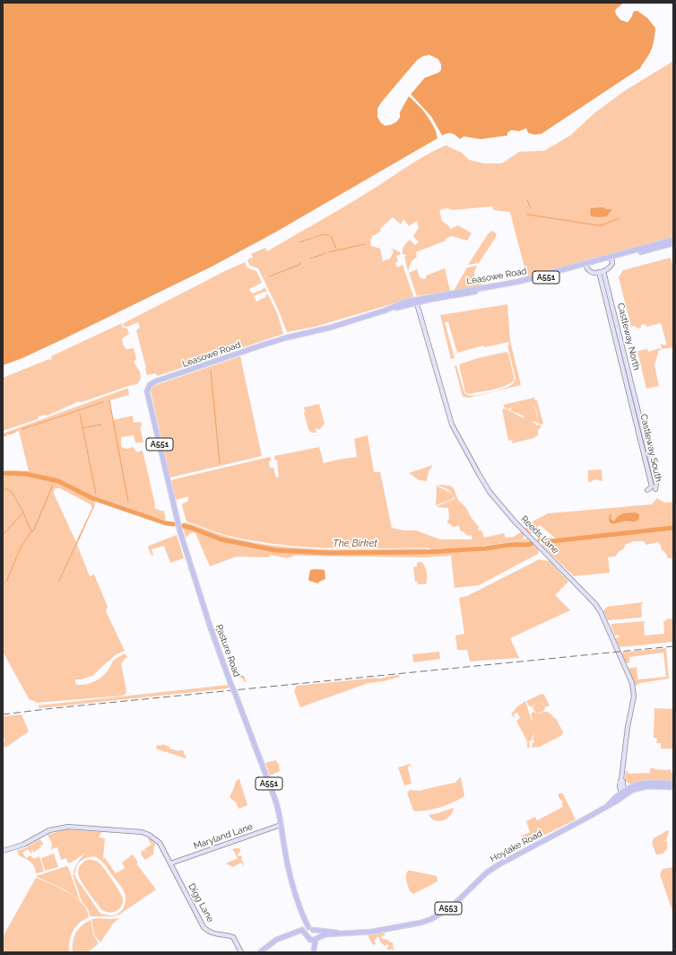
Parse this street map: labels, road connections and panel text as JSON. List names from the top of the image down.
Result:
{
  "streets": {
    "main road": [
      "Leasowe Road",
      "A551",
      "Pasture Road",
      "Hoylake Road",
      "A553"
    ],
    "street": [
      "Castleway North",
      "Castleway South",
      "Reeds Lane",
      "Maryland Lane",
      "Digg Lane"
    ]
  },
  "crossings": [
    ["Leasowe Road", "Reeds Lane"],
    ["Leasowe Road", "Pasture Road"],
    ["Castleway North", "Castleway South"],
    ["Reeds Lane", "Hoylake Road"],
    ["Reeds Lane", "A553"],
    ["Pasture Road", "Maryland Lane"],
    ["Maryland Lane", "Digg Lane"],
    ["Hoylake Road", "A553"]
  ],
  "water": ["The Birket"]
}
